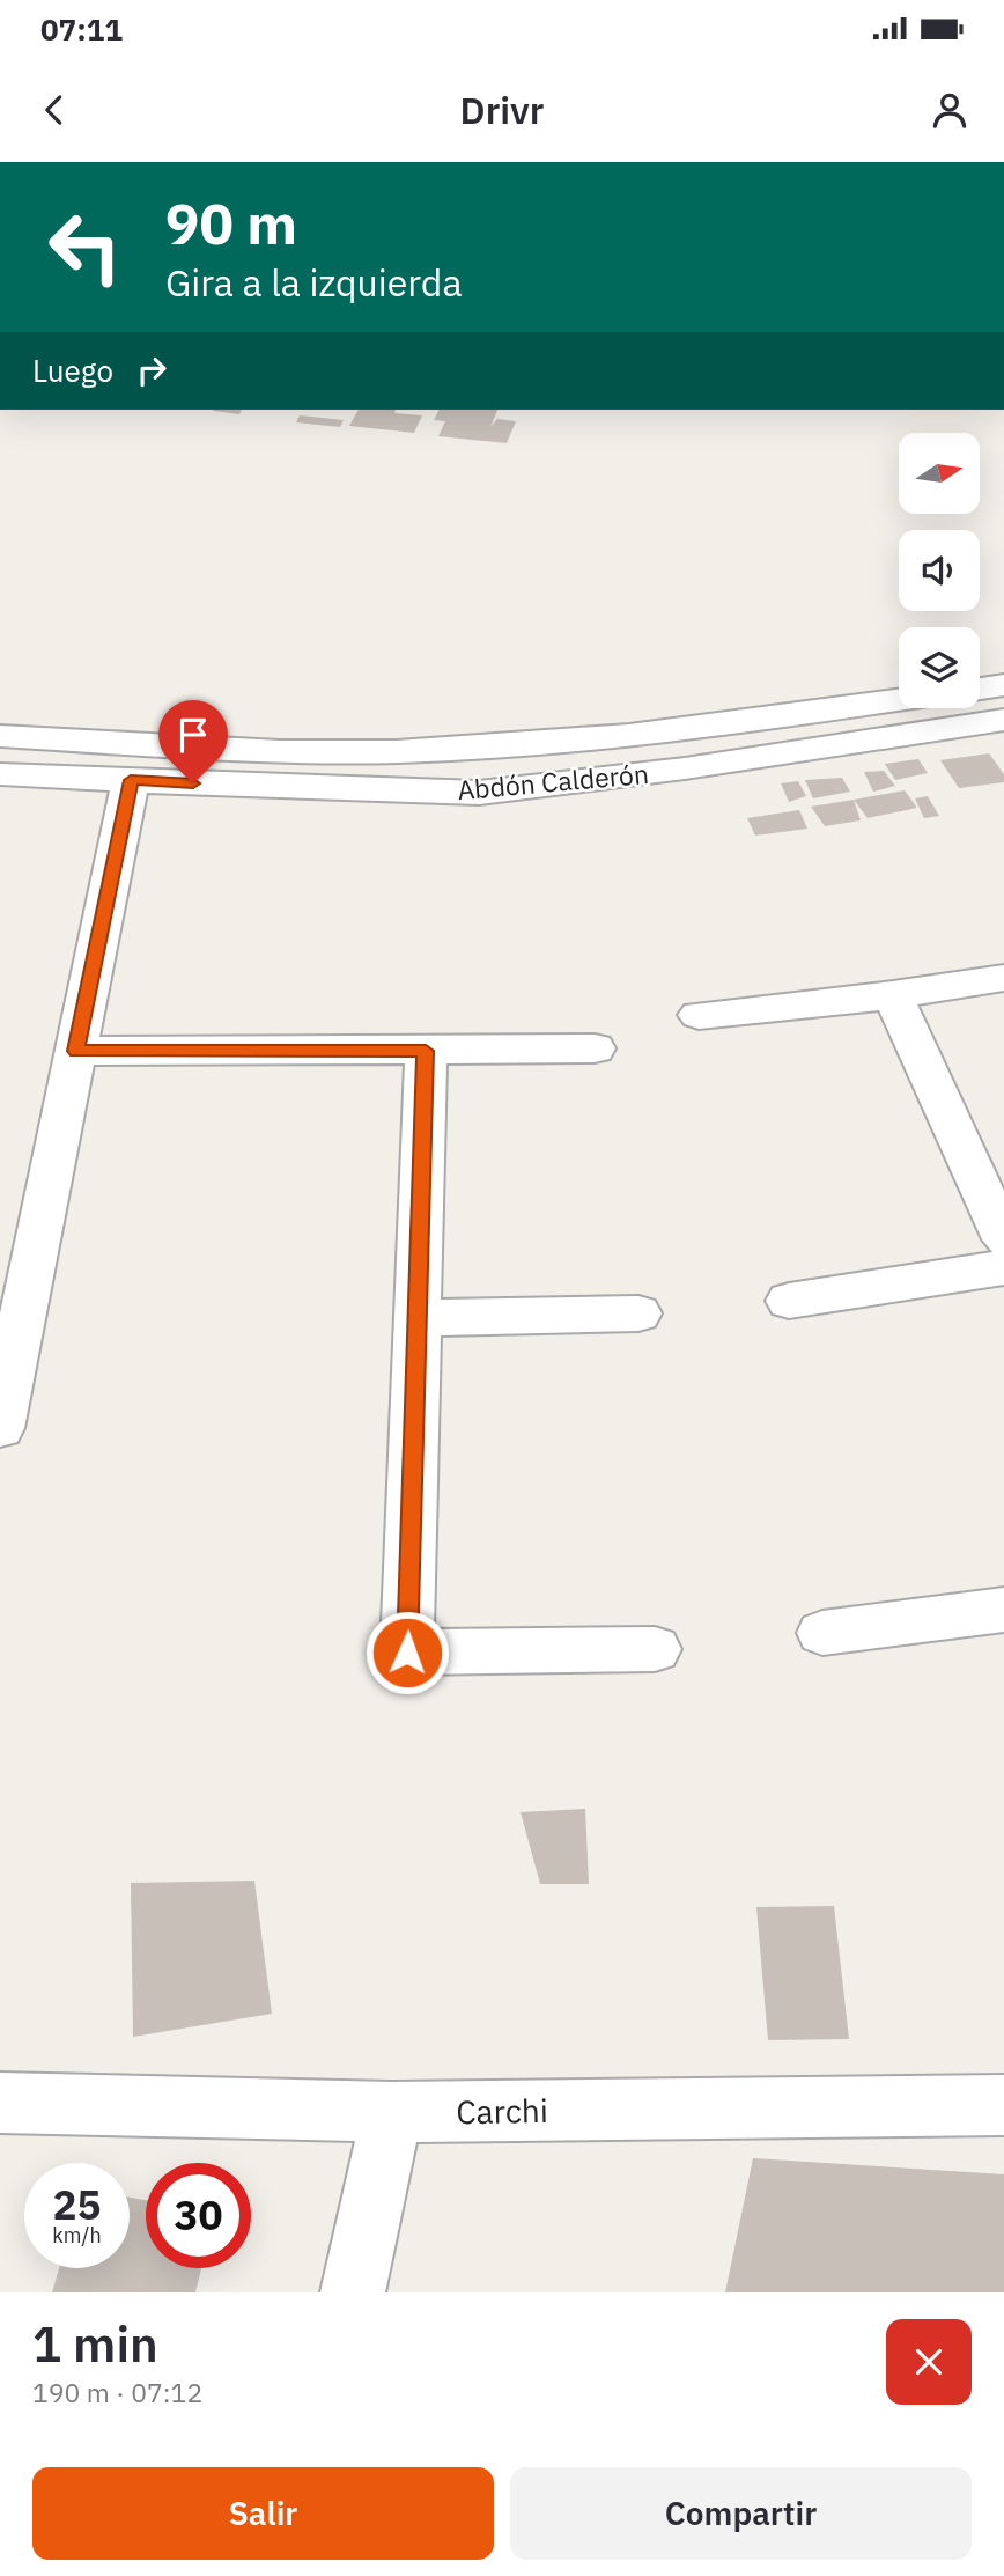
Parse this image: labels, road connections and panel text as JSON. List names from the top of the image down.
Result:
{
  "streets": {
    "street": ["Abdón Calderón", "Carchi"]
  },
  "north": "right",
  "page": {
    "status": "07:11",
    "header": "Drivr",
    "turn": ["90 m", "Gira a la izquierda"],
    "then": "Luego",
    "speed": "25 km/h",
    "limit": "30",
    "heading": ["1 min", "190 m · 07:12"],
    "buttons": ["Salir", "Compartir"]
  }
}
